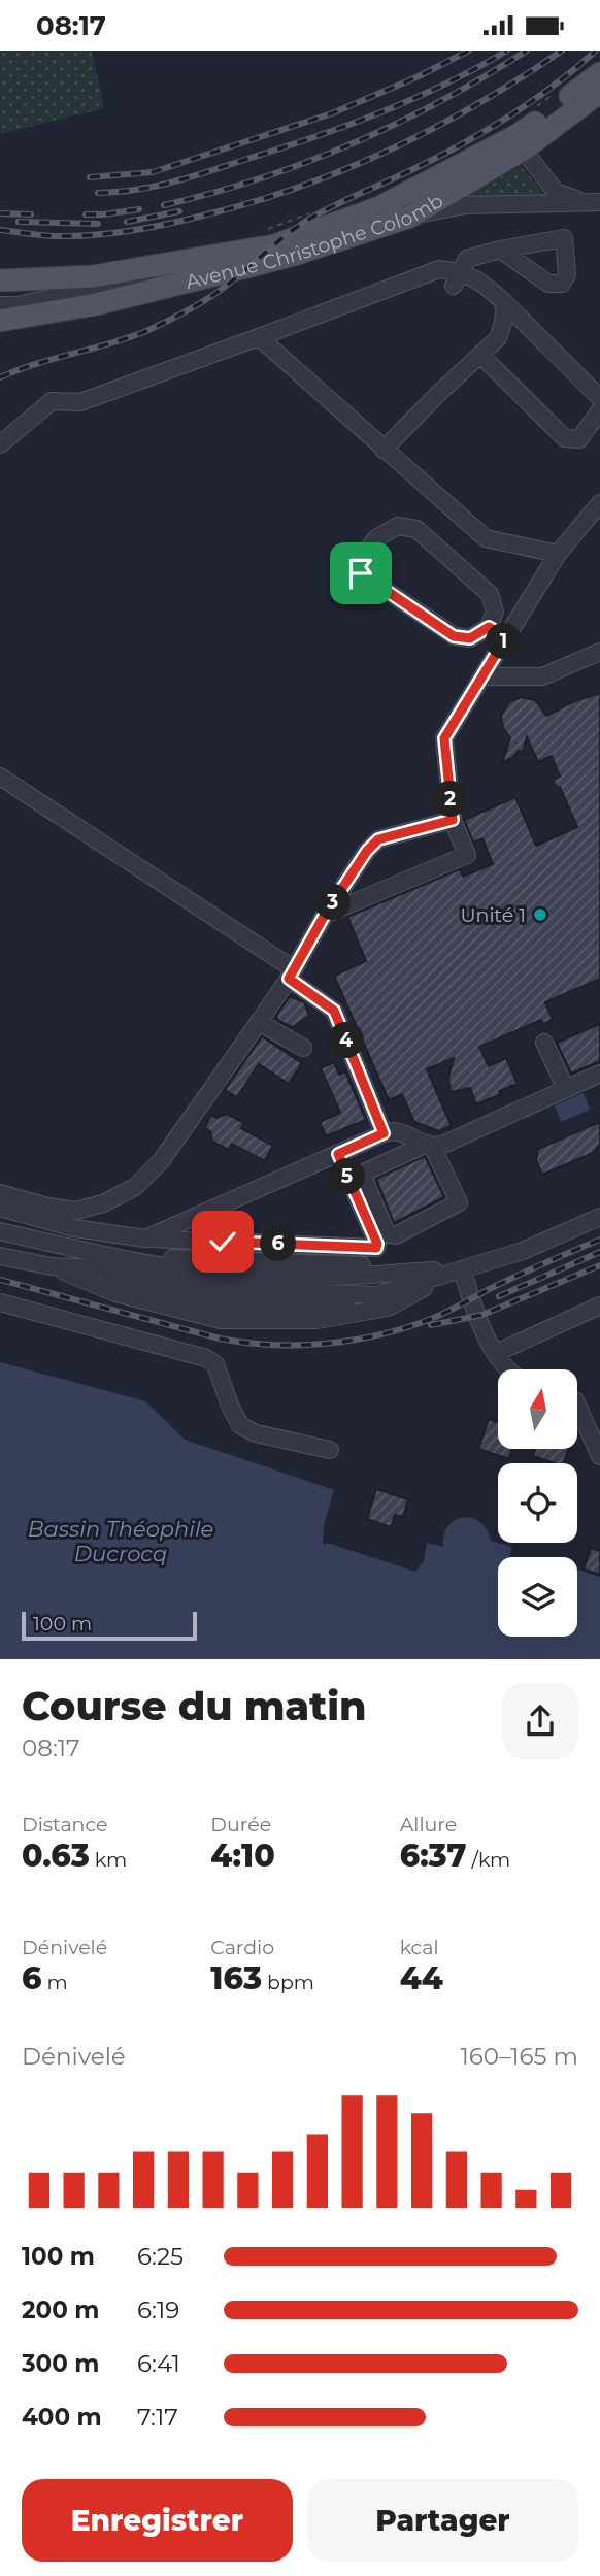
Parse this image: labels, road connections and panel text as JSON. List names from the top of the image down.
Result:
{
  "streets": {
    "main road": ["Avenue Christophe Colomb"]
  },
  "water": ["Bassin Théophile Ducrocq"],
  "places": ["Unité 1"],
  "scale_bar": "100 m",
  "north": "top",
  "page": {
    "status": "08:17",
    "pins": [
      "1",
      "2",
      "3",
      "4",
      "5",
      "6"
    ],
    "scale": "100 m",
    "heading": ["Course du matin", "08:17"],
    "stats": [
      ["Distance", "0.63 km"],
      ["Durée", "4:10"],
      ["Allure", "6:37 /km"],
      ["Dénivelé", "6 m"],
      ["Cardio", "163 bpm"],
      ["kcal", "44"]
    ],
    "chart": ["Dénivelé", "160–165 m"],
    "list": [
      {
        "name": "100 m",
        "note": "6:25"
      },
      {
        "name": "200 m",
        "note": "6:19"
      },
      {
        "name": "300 m",
        "note": "6:41"
      },
      {
        "name": "400 m",
        "note": "7:17"
      }
    ],
    "buttons": ["Enregistrer", "Partager"]
  }
}
